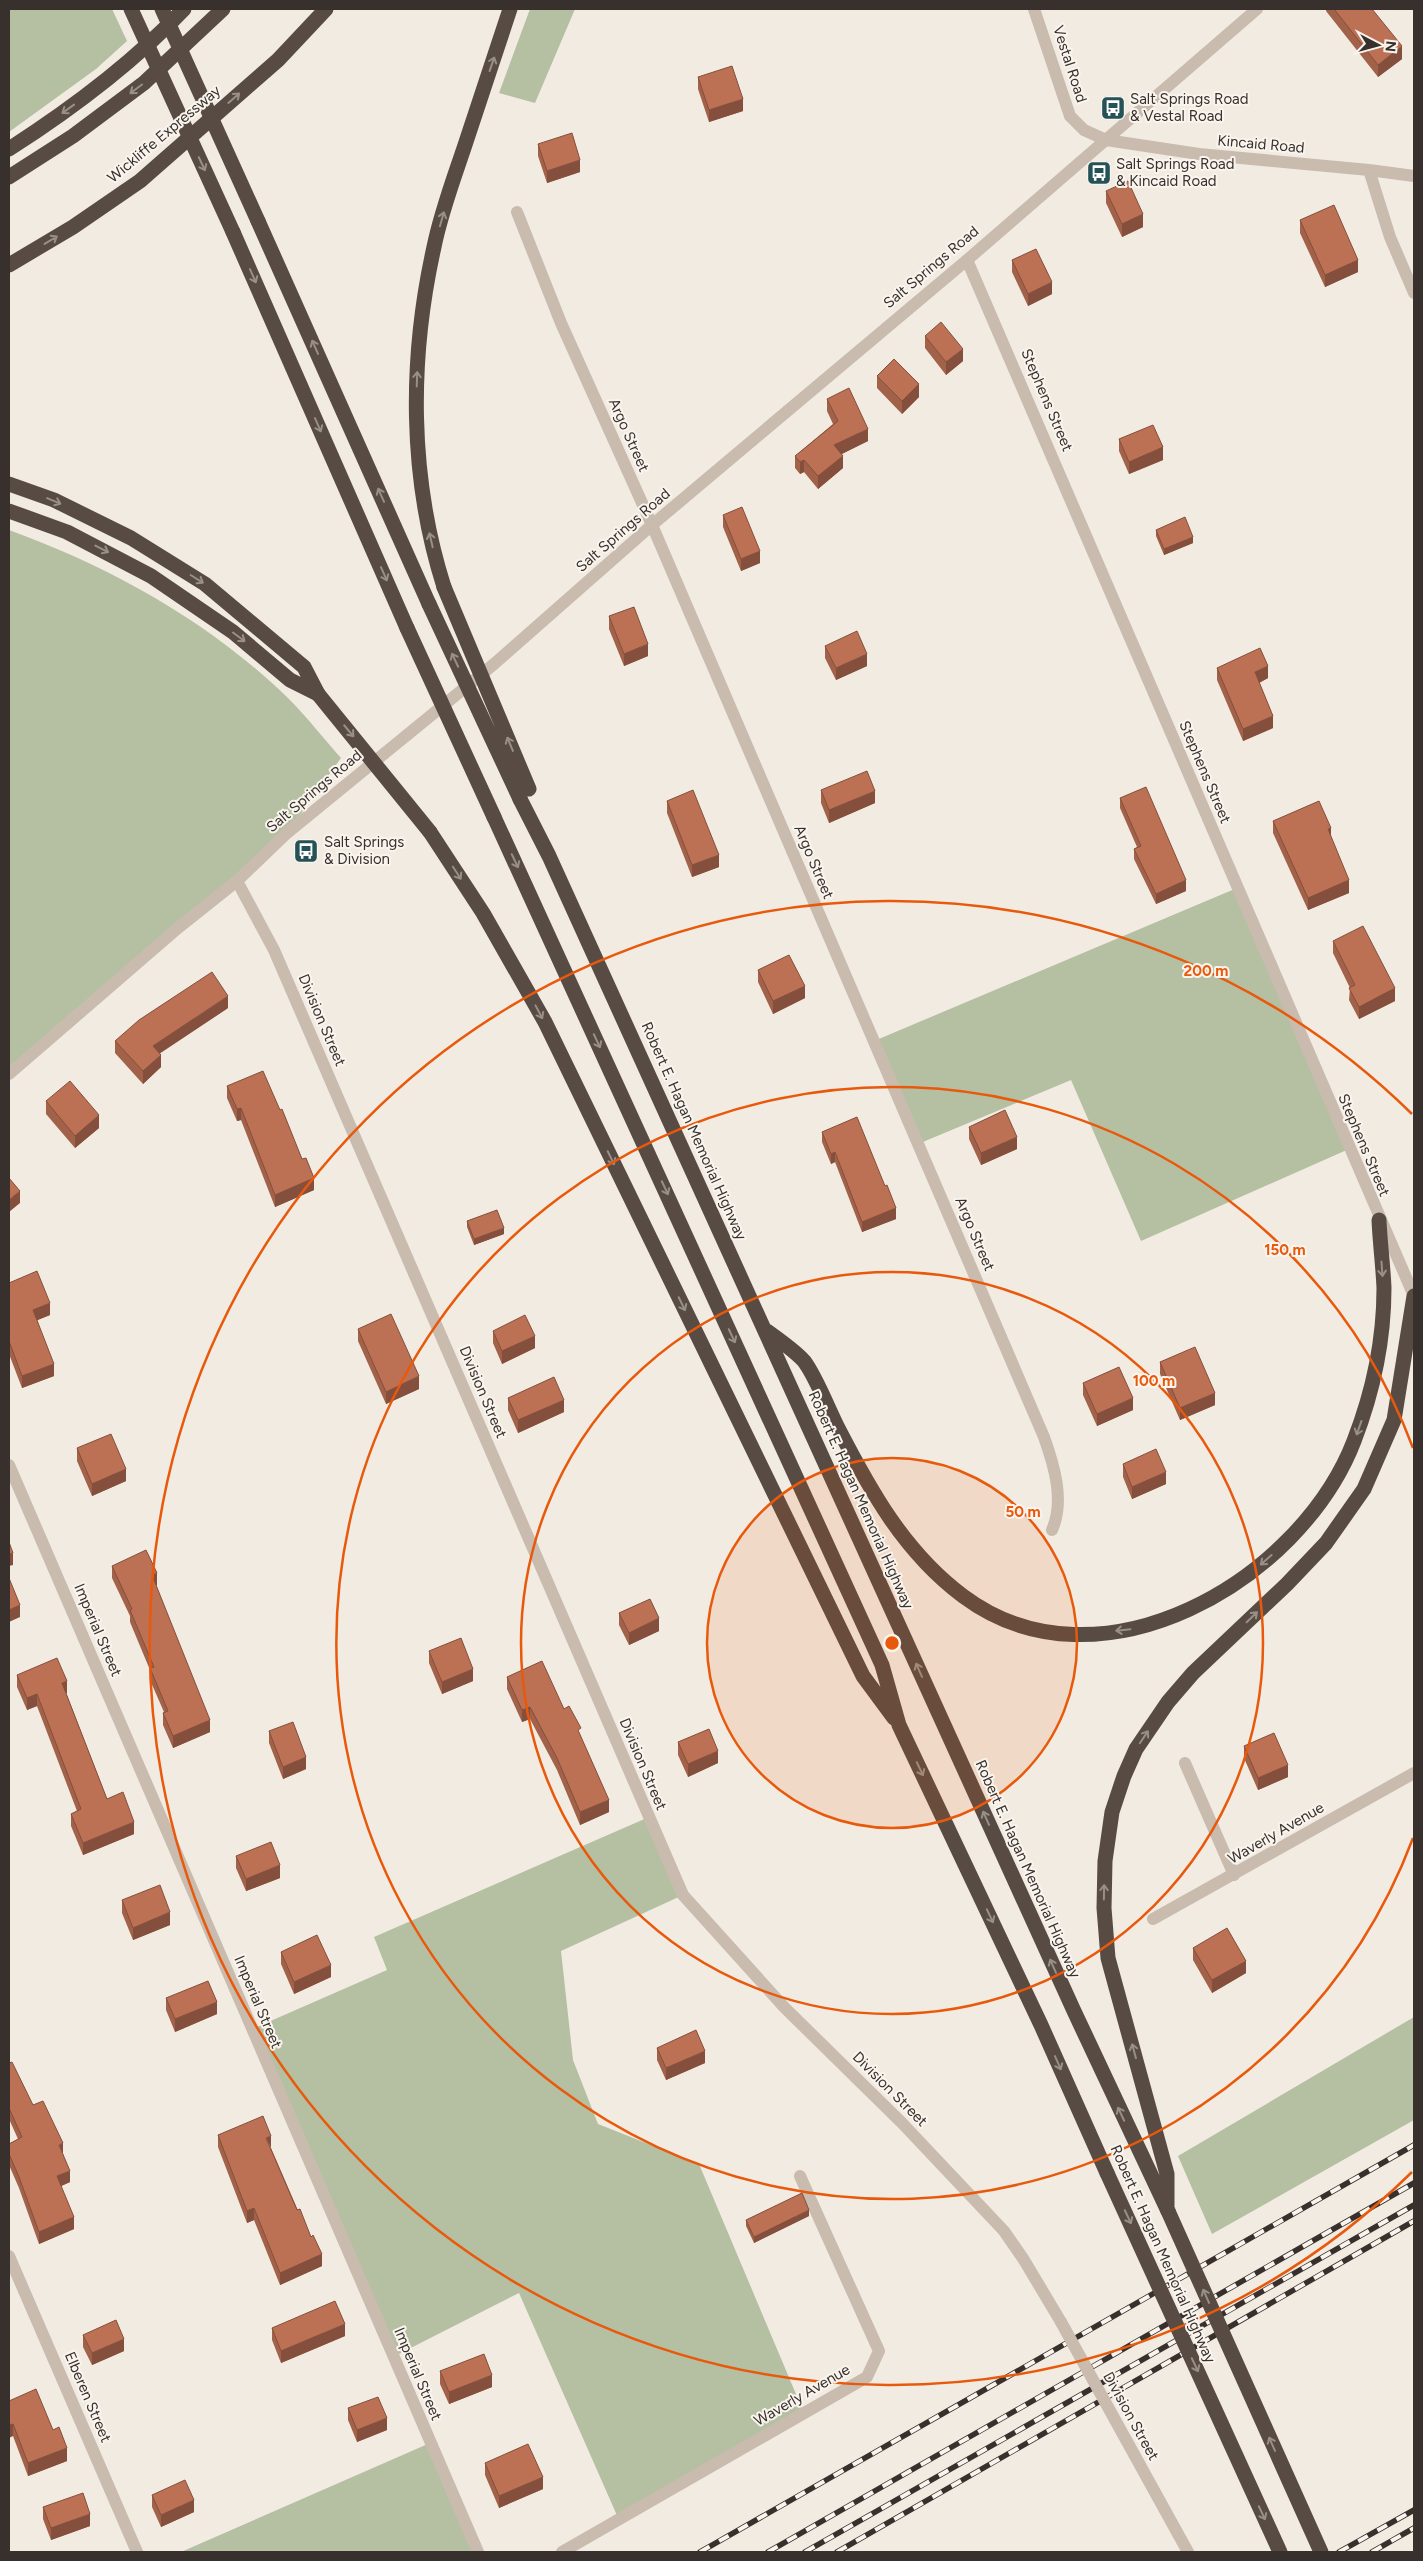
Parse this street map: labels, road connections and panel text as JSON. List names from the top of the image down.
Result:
{
  "streets": {
    "highway": ["Wickliffe Expressway", "Robert E. Hagan Memorial Highway"],
    "street": [
      "Vestal Road",
      "Kincaid Road",
      "Salt Springs Road",
      "Stephens Street",
      "Argo Street",
      "Division Street",
      "Imperial Street",
      "Waverly Avenue",
      "Elberen Street"
    ]
  },
  "crossings": [
    ["Vestal Road", "Kincaid Road"],
    ["Vestal Road", "Salt Springs Road"],
    ["Kincaid Road", "Salt Springs Road"],
    ["Salt Springs Road", "Stephens Street"],
    ["Salt Springs Road", "Argo Street"],
    ["Salt Springs Road", "Division Street"]
  ],
  "places": {
    "bus stop": ["Salt Springs Road & Vestal Road", "Salt Springs Road & Kincaid Road", "Salt Springs & Division"]
  },
  "north": "right",
  "rings": [
    "200 m",
    "150 m",
    "100 m",
    "50 m"
  ]
}
